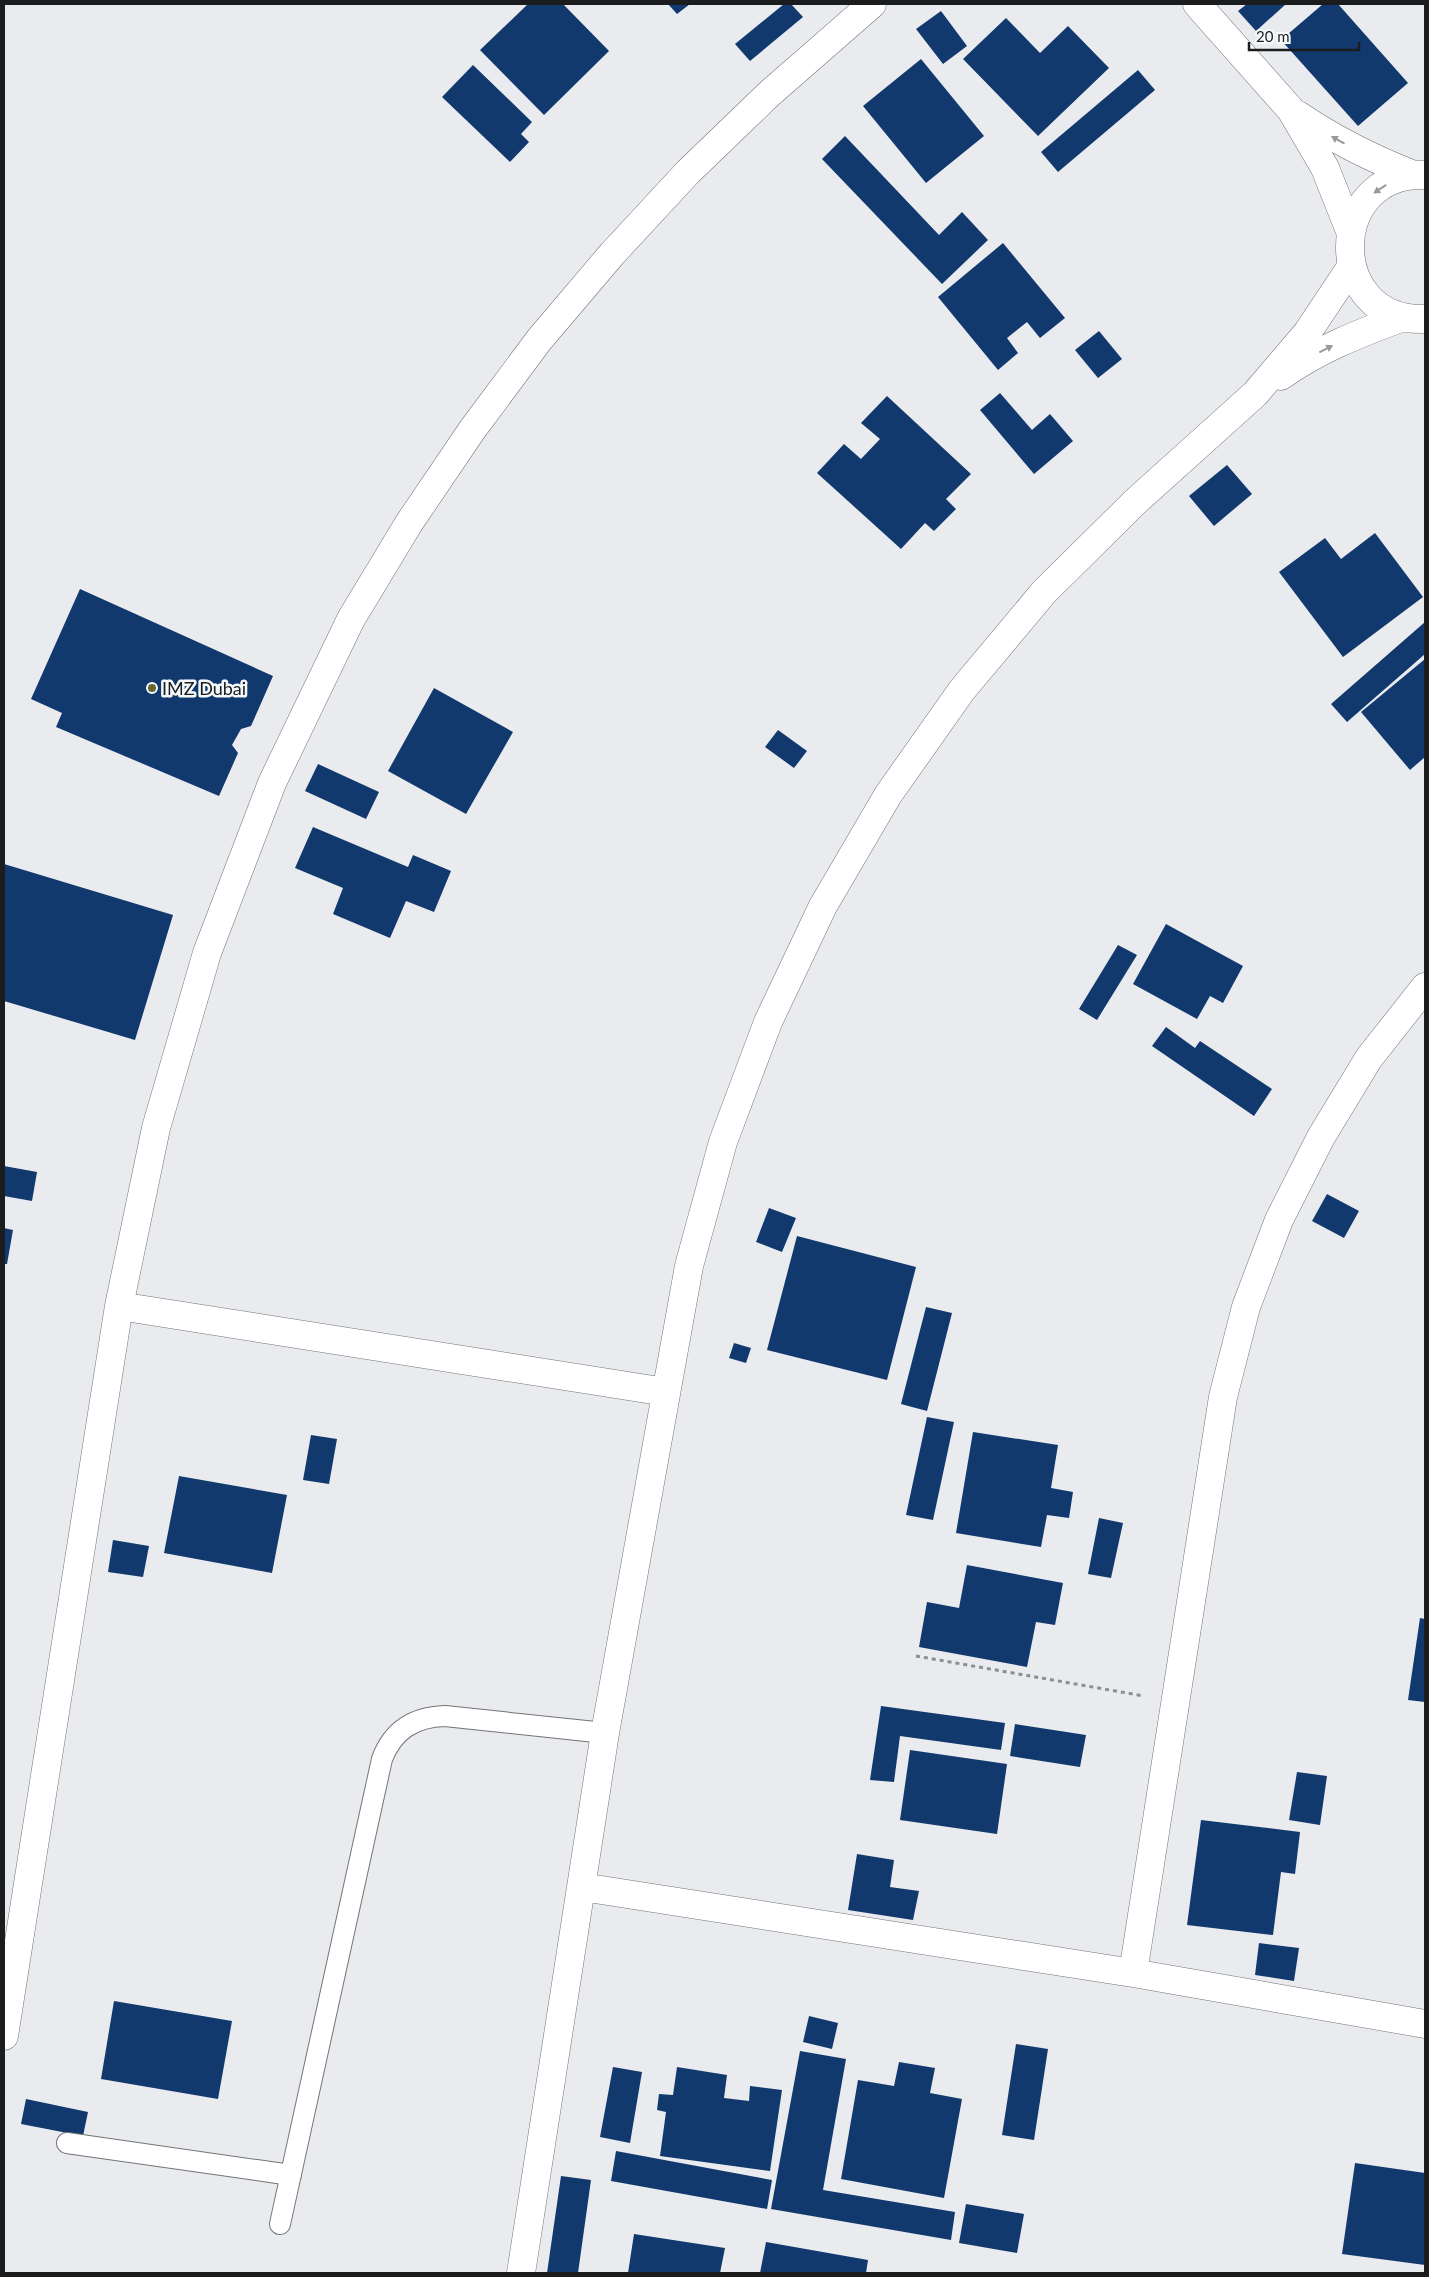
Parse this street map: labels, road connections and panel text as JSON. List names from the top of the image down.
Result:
{
  "places": ["IMZ Dubai"],
  "scale_bar": "20 m"
}
